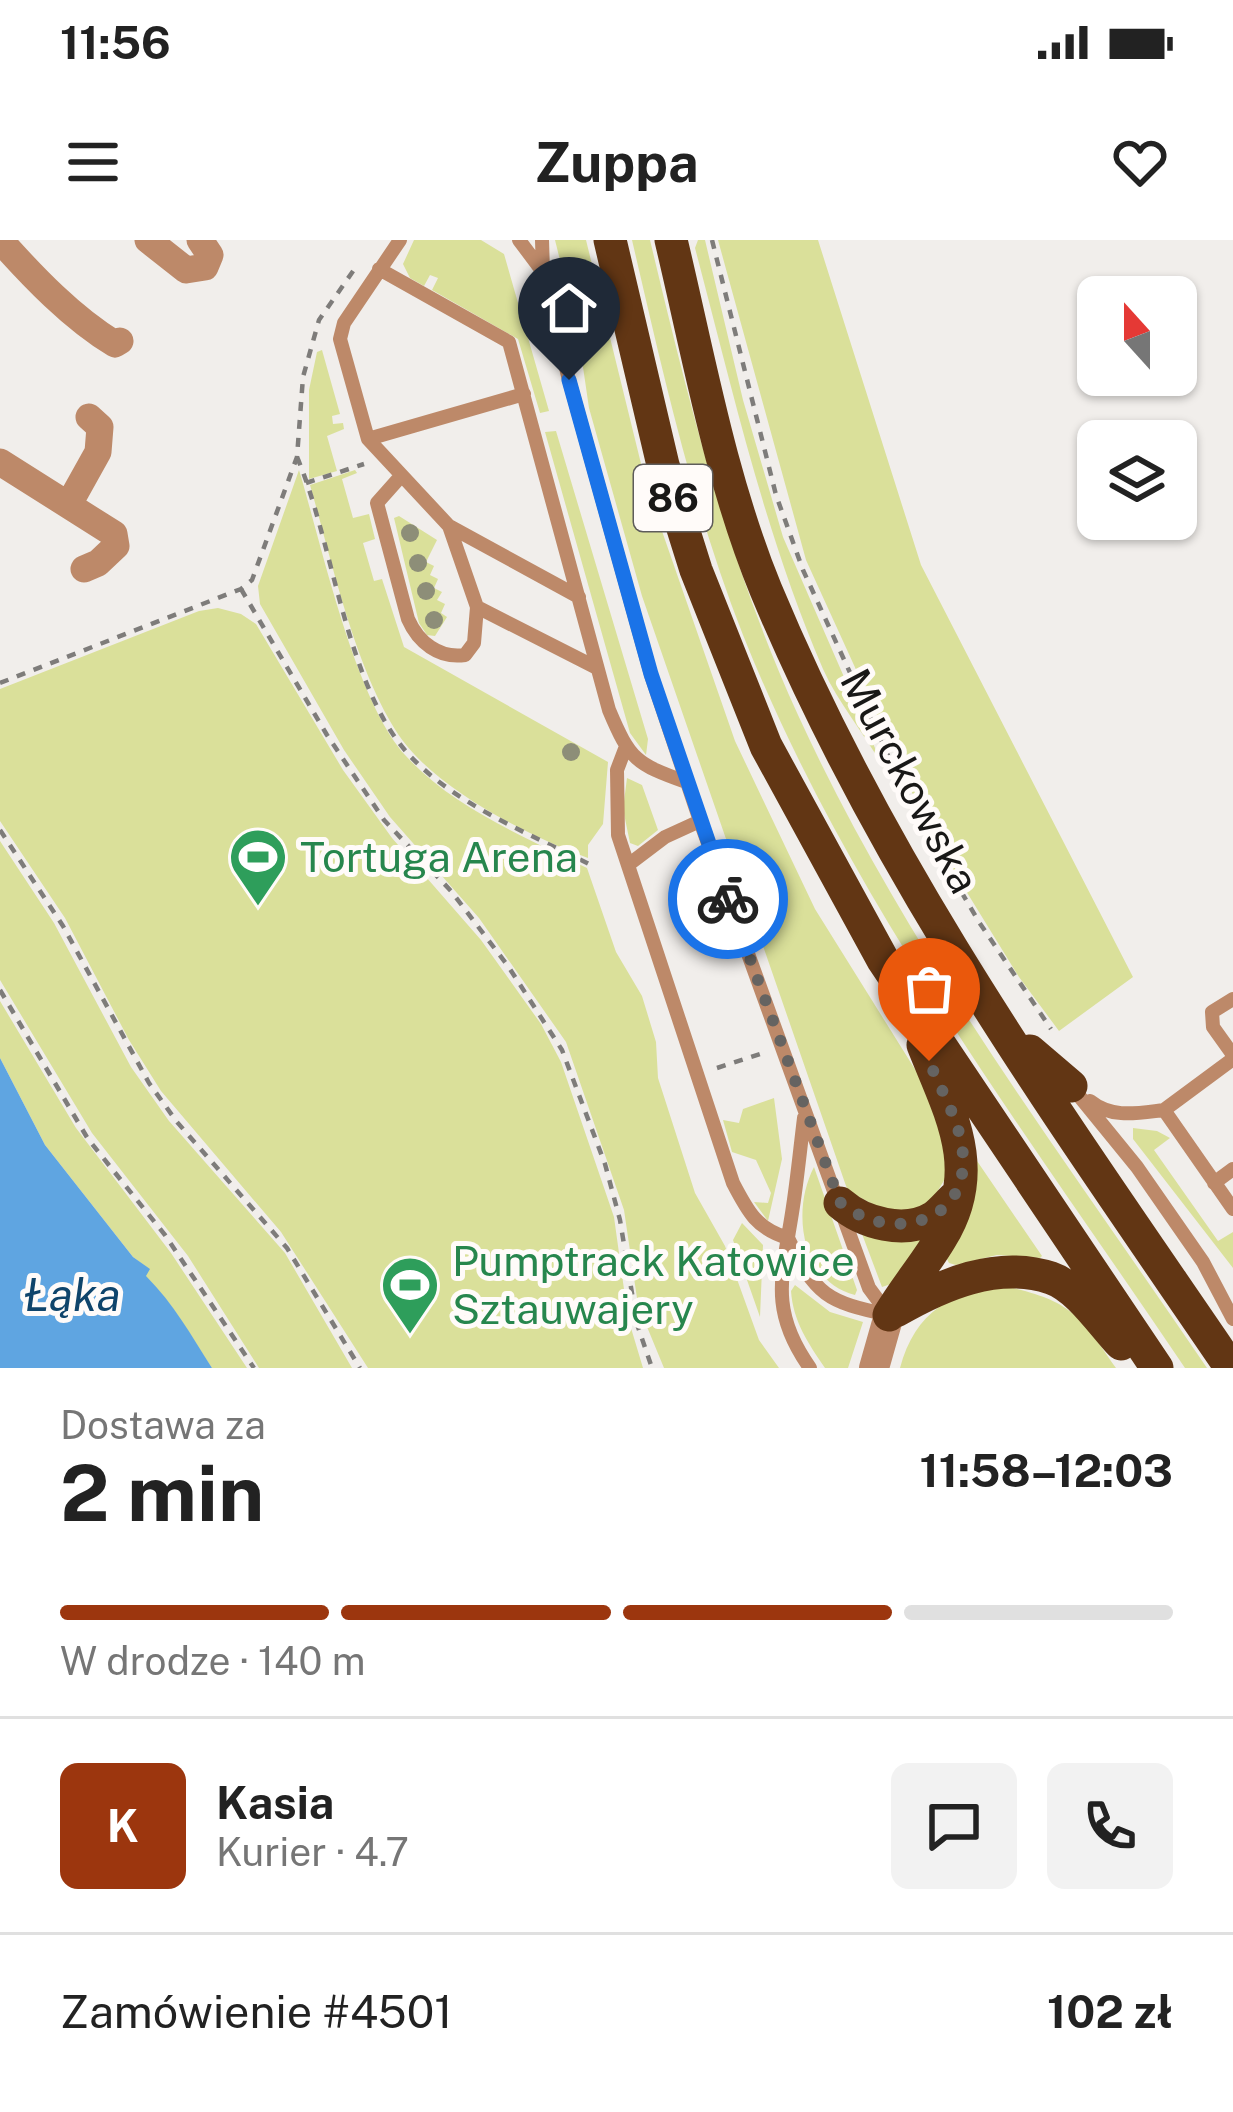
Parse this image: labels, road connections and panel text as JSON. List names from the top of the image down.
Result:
{
  "streets": {
    "highway": ["86", "Murckowska"]
  },
  "water": ["Łąka"],
  "places": {
    "sports": ["Tortuga Arena", "Pumptrack Katowice Sztauwajery"]
  },
  "north": "top",
  "page": {
    "status": "11:56",
    "header": "Zuppa",
    "heading": ["2 min", "Dostawa za", "11:58–12:03"],
    "panel": [
      "Kasia",
      "Kurier · 4.7",
      "Zamówienie #4501",
      "102 zł"
    ],
    "bar": "W drodze · 140 m",
    "round": "K"
  }
}
